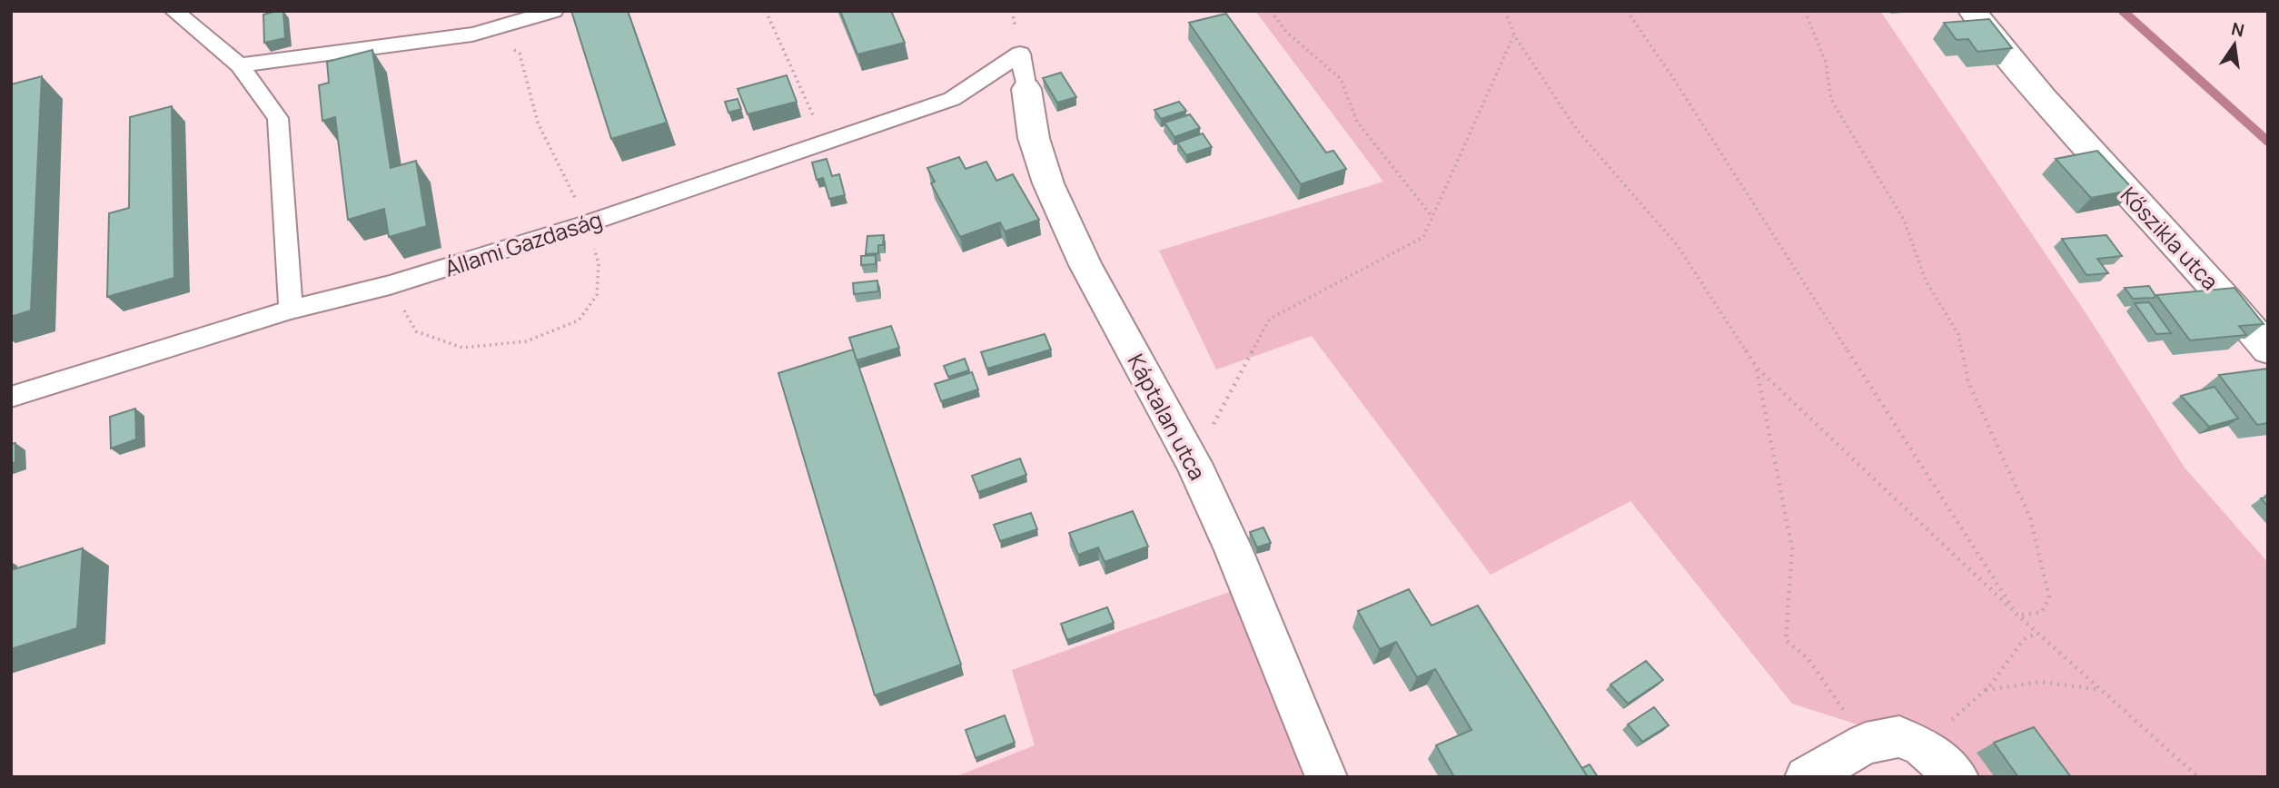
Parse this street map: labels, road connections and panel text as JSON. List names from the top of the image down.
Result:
{
  "streets": {
    "street": ["Kőszikla utca", "Káptalan utca"],
    "lane": ["Állami Gazdaság"]
  },
  "crossings": [
    ["Állami Gazdaság", "Káptalan utca"]
  ],
  "north": "top"
}
